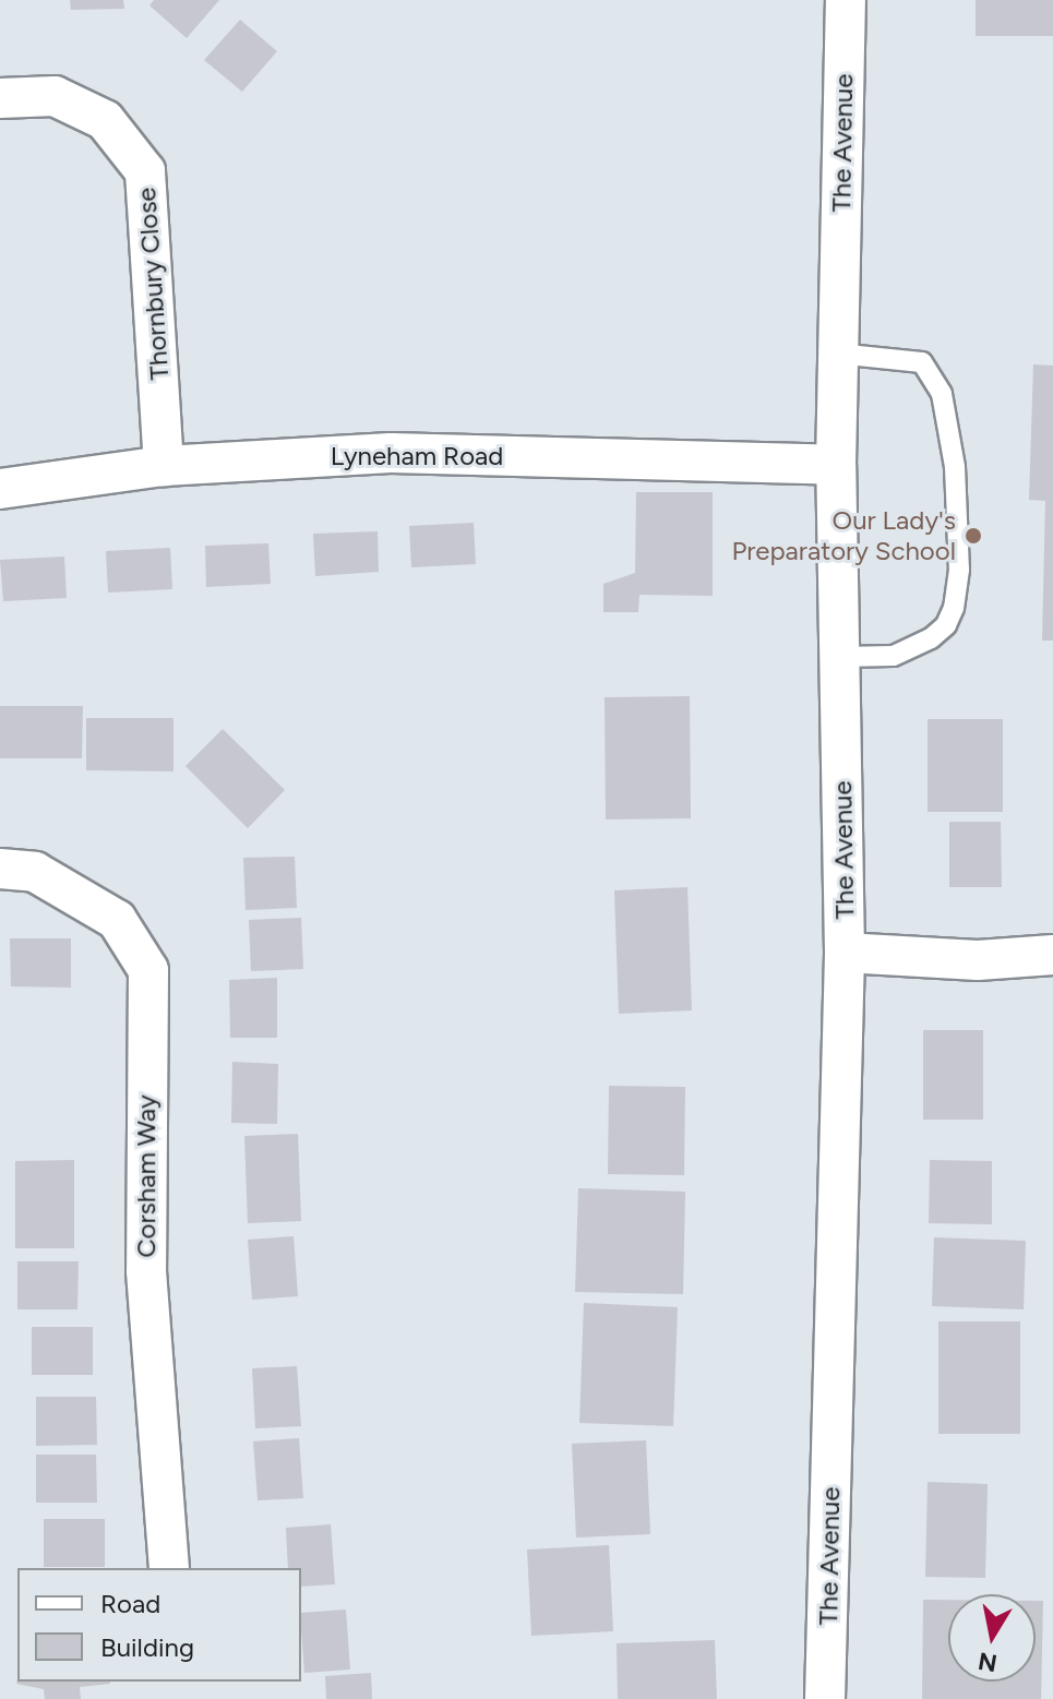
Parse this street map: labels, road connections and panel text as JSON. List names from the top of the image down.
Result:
{
  "streets": {
    "street": [
      "The Avenue",
      "Thornbury Close",
      "Lyneham Road",
      "Corsham Way"
    ]
  },
  "crossings": [
    ["The Avenue", "Lyneham Road"],
    ["Thornbury Close", "Lyneham Road"]
  ],
  "places": ["Our Lady's Preparatory School"],
  "legend": ["Road", "Building"],
  "north": "bottom"
}
